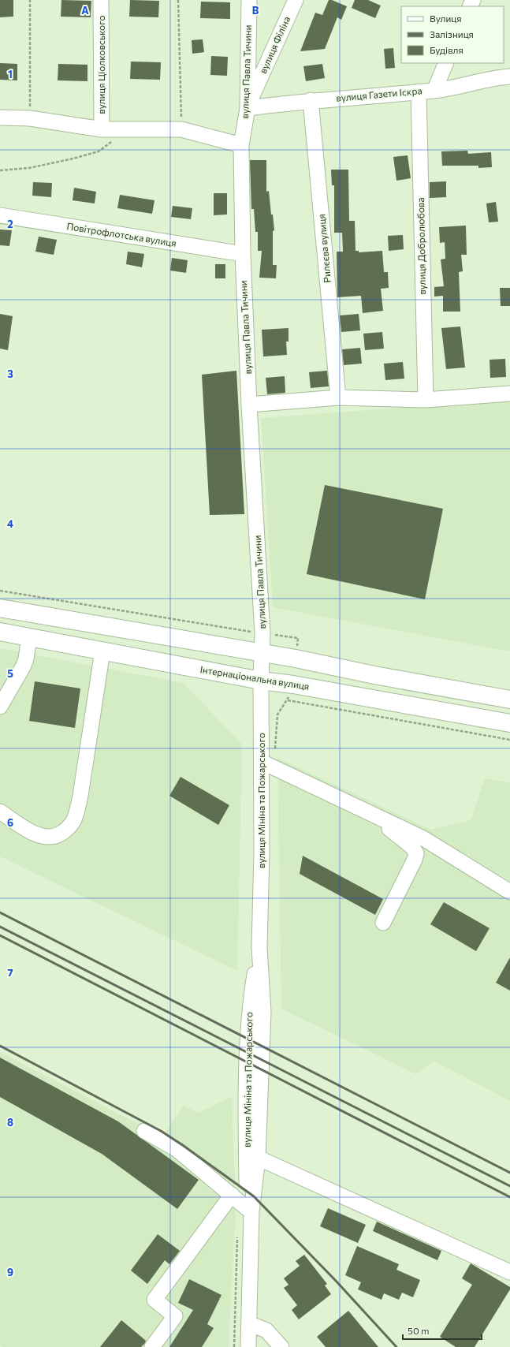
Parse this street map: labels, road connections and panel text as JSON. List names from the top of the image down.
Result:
{
  "streets": {
    "main road": ["Інтернаціональна вулиця"],
    "street": [
      "вулиця Філіна",
      "вулиця Ціолковського",
      "вулиця Павла Тичини",
      "вулиця Газети Іскра",
      "Повітрофлотська вулиця",
      "вулиця Добролюбова",
      "Рилєєва вулиця",
      "вулиця Мініна та Пожарського"
    ]
  },
  "crossings": [
    ["вулиця Філіна", "вулиця Павла Тичини"],
    ["вулиця Філіна", "вулиця Газети Іскра"],
    ["вулиця Павла Тичини", "вулиця Газети Іскра"],
    ["вулиця Павла Тичини", "Повітрофлотська вулиця"],
    ["вулиця Павла Тичини", "вулиця Мініна та Пожарського"],
    ["вулиця Газети Іскра", "вулиця Добролюбова"],
    ["вулиця Газети Іскра", "Рилєєва вулиця"],
    ["Інтернаціональна вулиця", "вулиця Мініна та Пожарського"]
  ],
  "legend": ["Вулиця", "Залізниця", "Будівля"],
  "scale_bar": "50 m",
  "grid": {
    "columns": ["A", "B"],
    "rows": [
      "1",
      "2",
      "3",
      "4",
      "5",
      "6",
      "7",
      "8",
      "9"
    ]
  }
}
